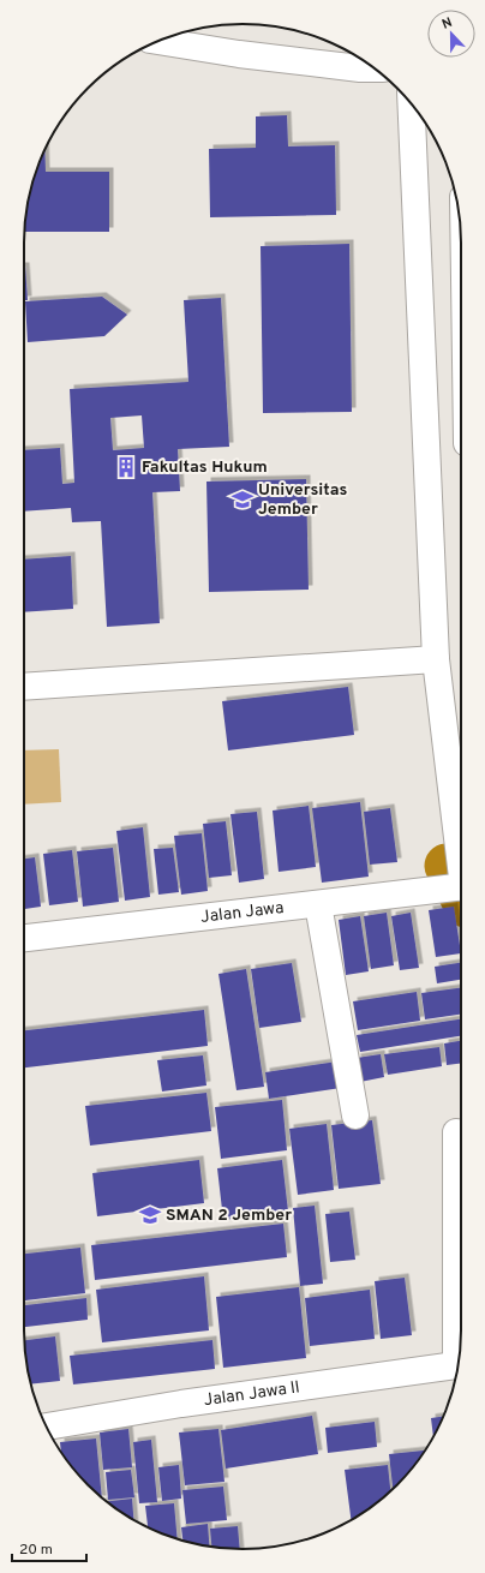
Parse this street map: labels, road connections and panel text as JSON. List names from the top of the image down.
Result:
{
  "streets": {
    "street": ["Jalan Jawa", "Jalan Jawa II"]
  },
  "places": {
    "building": ["Fakultas Hukum"],
    "school or university": ["Universitas Jember", "SMAN 2 Jember"]
  },
  "scale_bar": "20 m",
  "north": "top"
}
